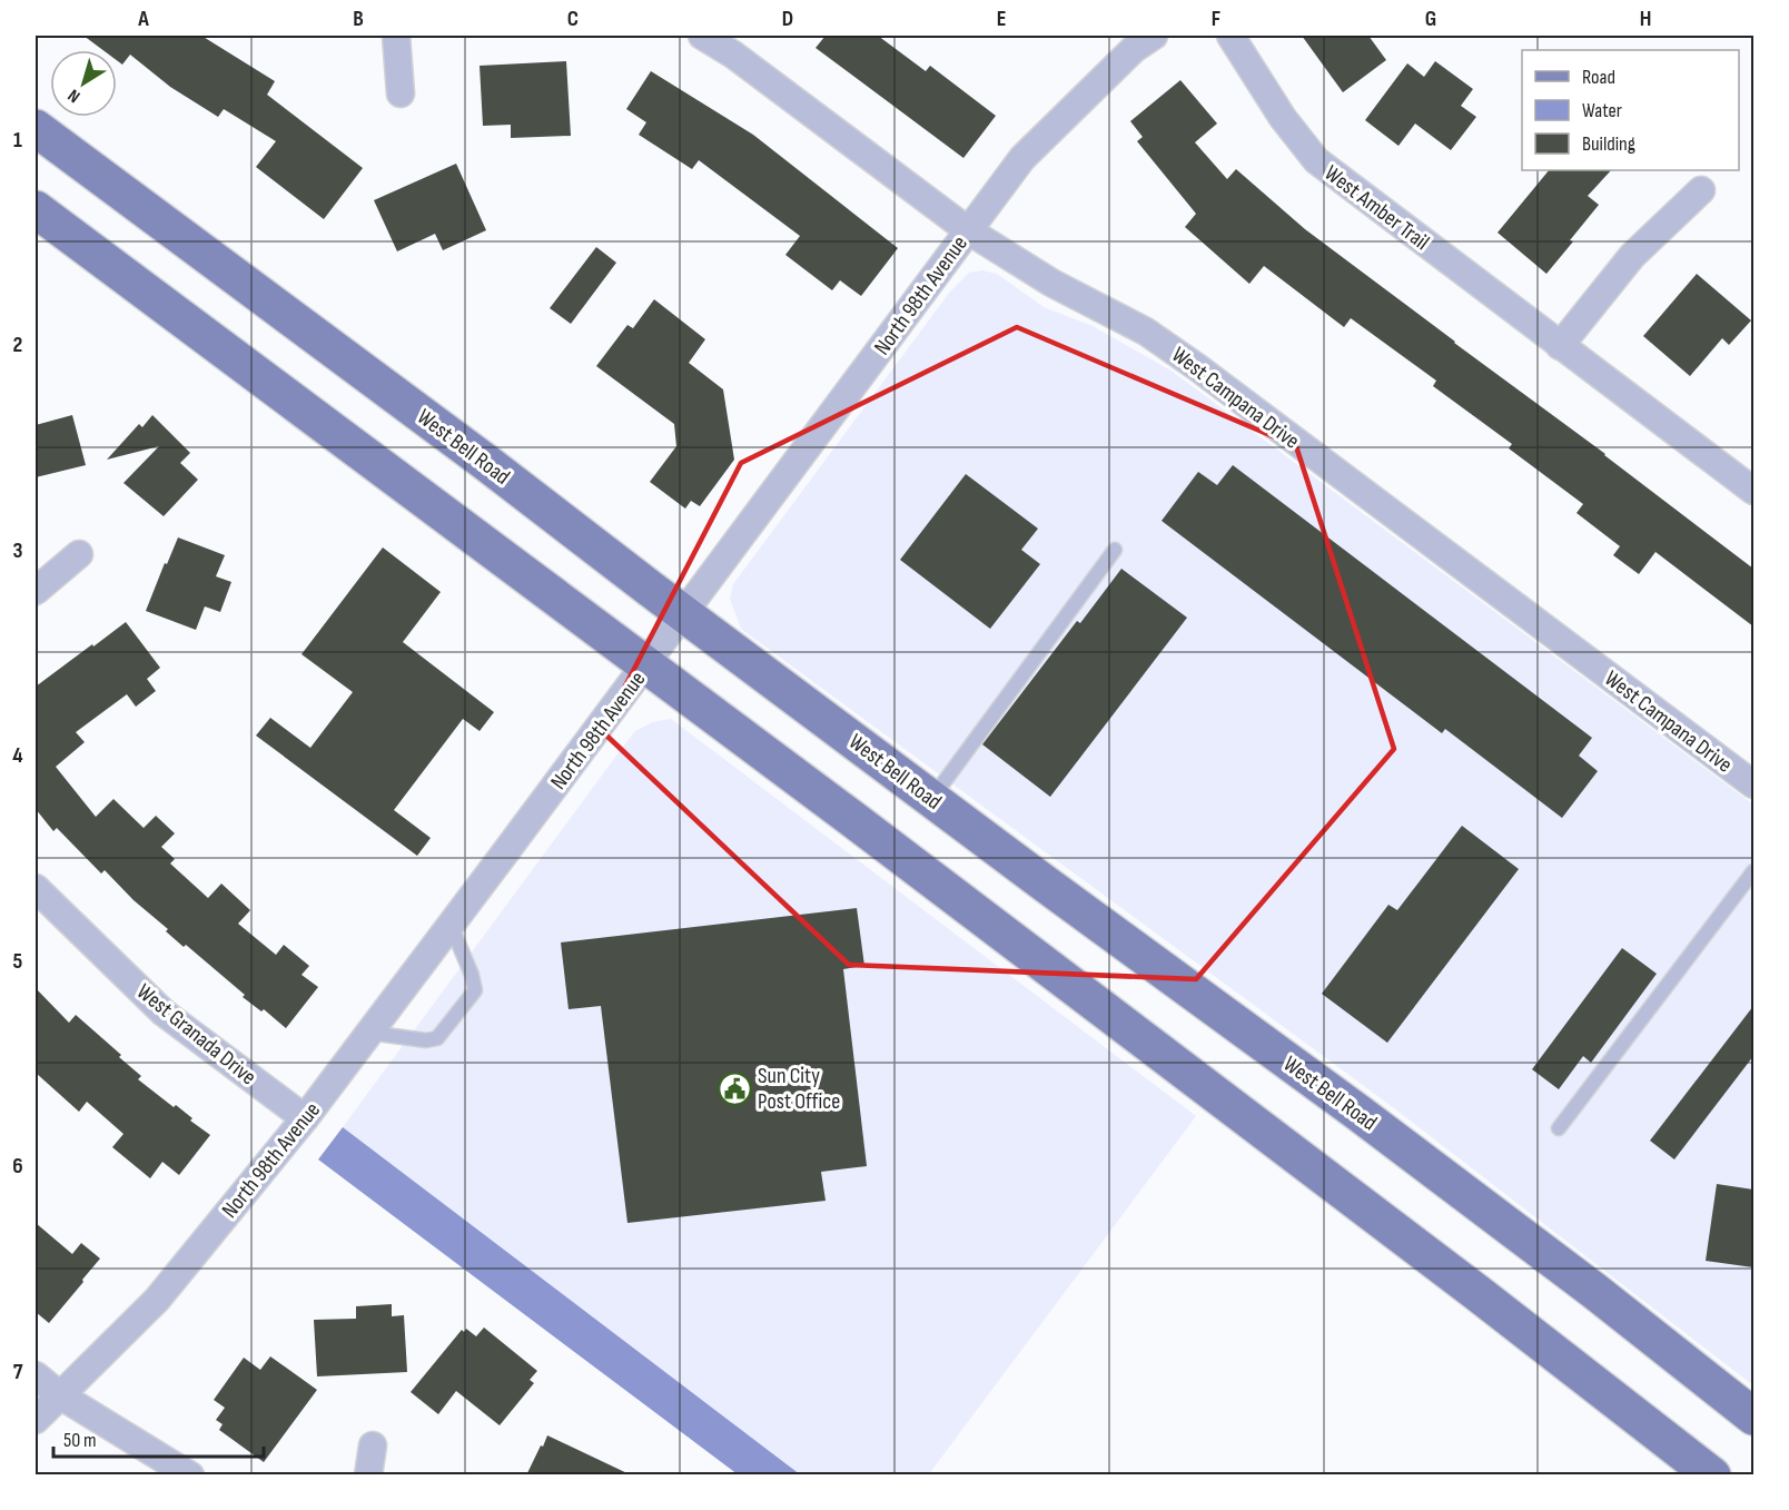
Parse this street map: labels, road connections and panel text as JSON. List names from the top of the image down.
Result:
{
  "streets": {
    "main road": ["West Bell Road"],
    "street": [
      "West Amber Trail",
      "North 98th Avenue",
      "West Campana Drive",
      "West Granada Drive"
    ]
  },
  "crossings": [
    ["North 98th Avenue", "West Campana Drive"],
    ["North 98th Avenue", "West Bell Road"],
    ["North 98th Avenue", "West Granada Drive"]
  ],
  "places": {
    "public building": ["Sun City Post Office"]
  },
  "legend": ["Road", "Water", "Building"],
  "scale_bar": "50 m",
  "north": "bottom left",
  "grid": {
    "columns": [
      "A",
      "B",
      "C",
      "D",
      "E",
      "F",
      "G",
      "H"
    ],
    "rows": [
      "1",
      "2",
      "3",
      "4",
      "5",
      "6",
      "7"
    ]
  }
}
